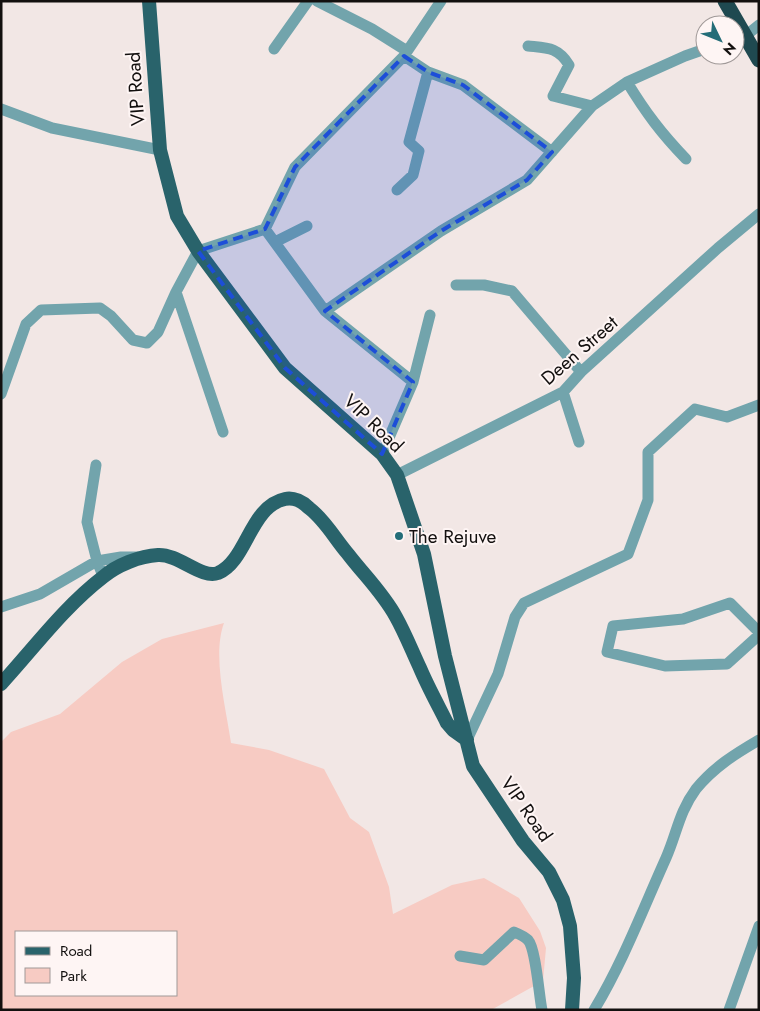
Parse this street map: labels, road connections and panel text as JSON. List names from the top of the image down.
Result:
{
  "streets": {
    "main road": ["VIP Road"],
    "street": ["Deen Street"]
  },
  "crossings": [
    ["VIP Road", "Deen Street"]
  ],
  "places": ["The Rejuve"],
  "legend": ["Road", "Park"],
  "north": "bottom right"
}
